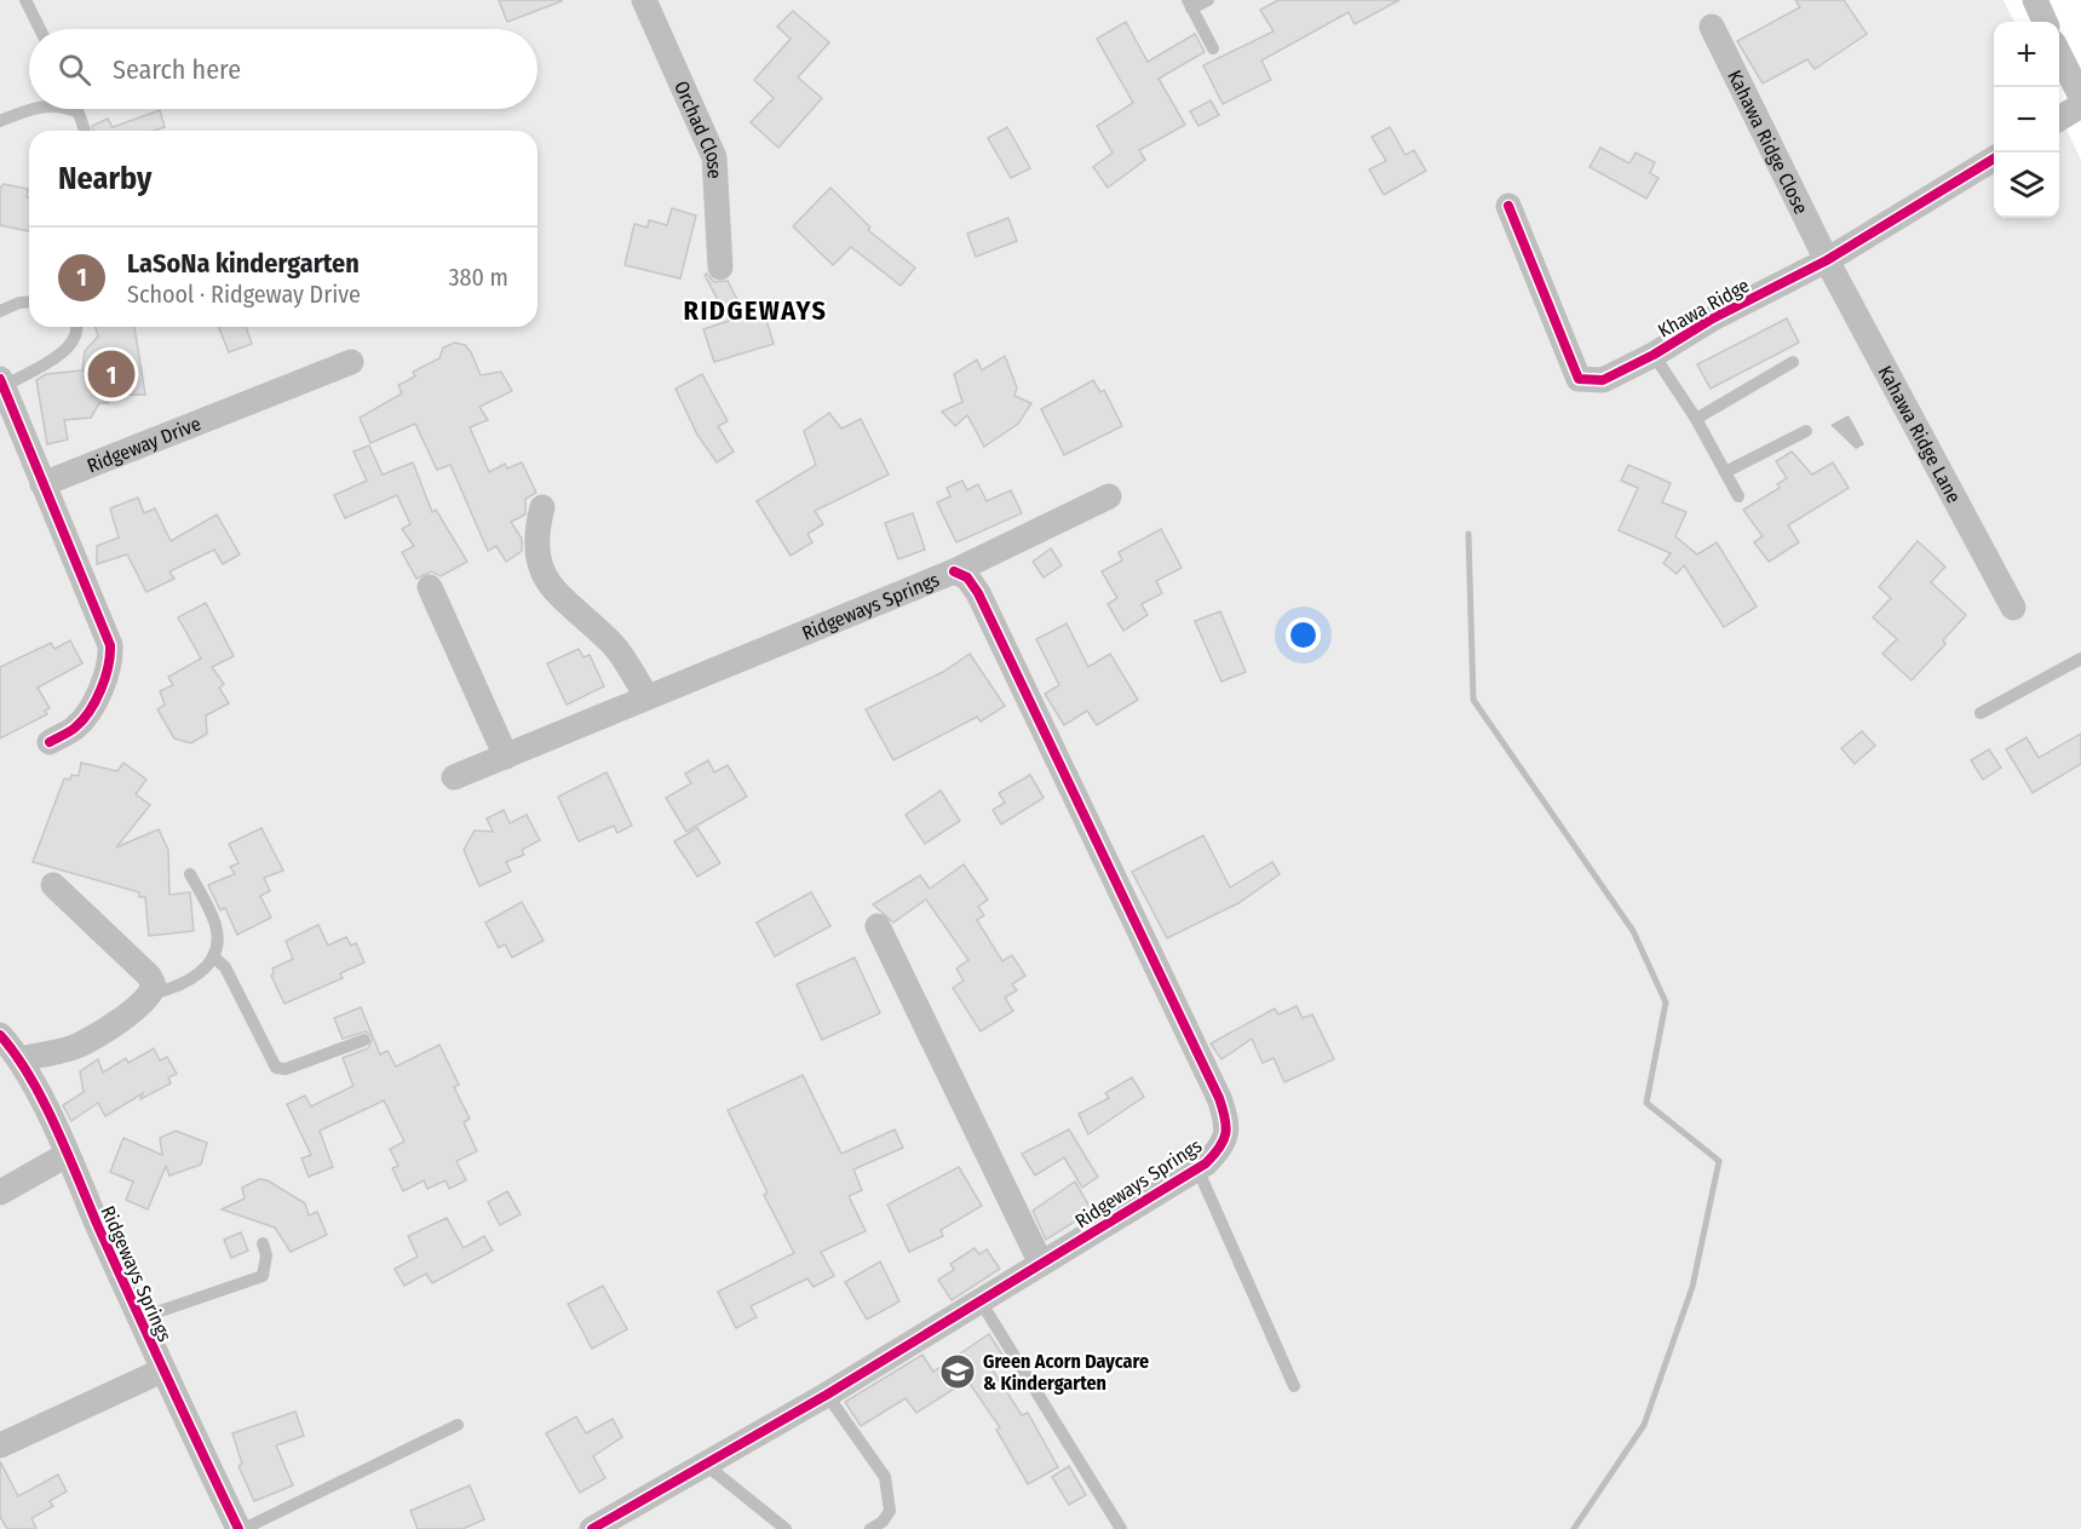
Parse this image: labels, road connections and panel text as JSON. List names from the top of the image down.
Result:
{
  "streets": {
    "street": [
      "Orchad Close",
      "Kahawa Ridge Close",
      "Khawa Ridge",
      "Kahawa Ridge Lane",
      "Ridgeway Drive",
      "Ridgeways Springs"
    ]
  },
  "crossings": [
    ["Kahawa Ridge Close", "Khawa Ridge"],
    ["Kahawa Ridge Close", "Kahawa Ridge Lane"],
    ["Khawa Ridge", "Kahawa Ridge Lane"]
  ],
  "districts": ["RIDGEWAYS"],
  "places": {
    "school or university": ["Green Acorn Daycare & Kindergarten"]
  },
  "page": {
    "map_buttons": ["+", "−"],
    "search": "Search here",
    "heading": "Nearby",
    "list": [
      {
        "mark": "1",
        "name": "LaSoNa kindergarten",
        "note": "School · Ridgeway Drive",
        "value": "380 m"
      }
    ],
    "pins": "1"
  }
}
